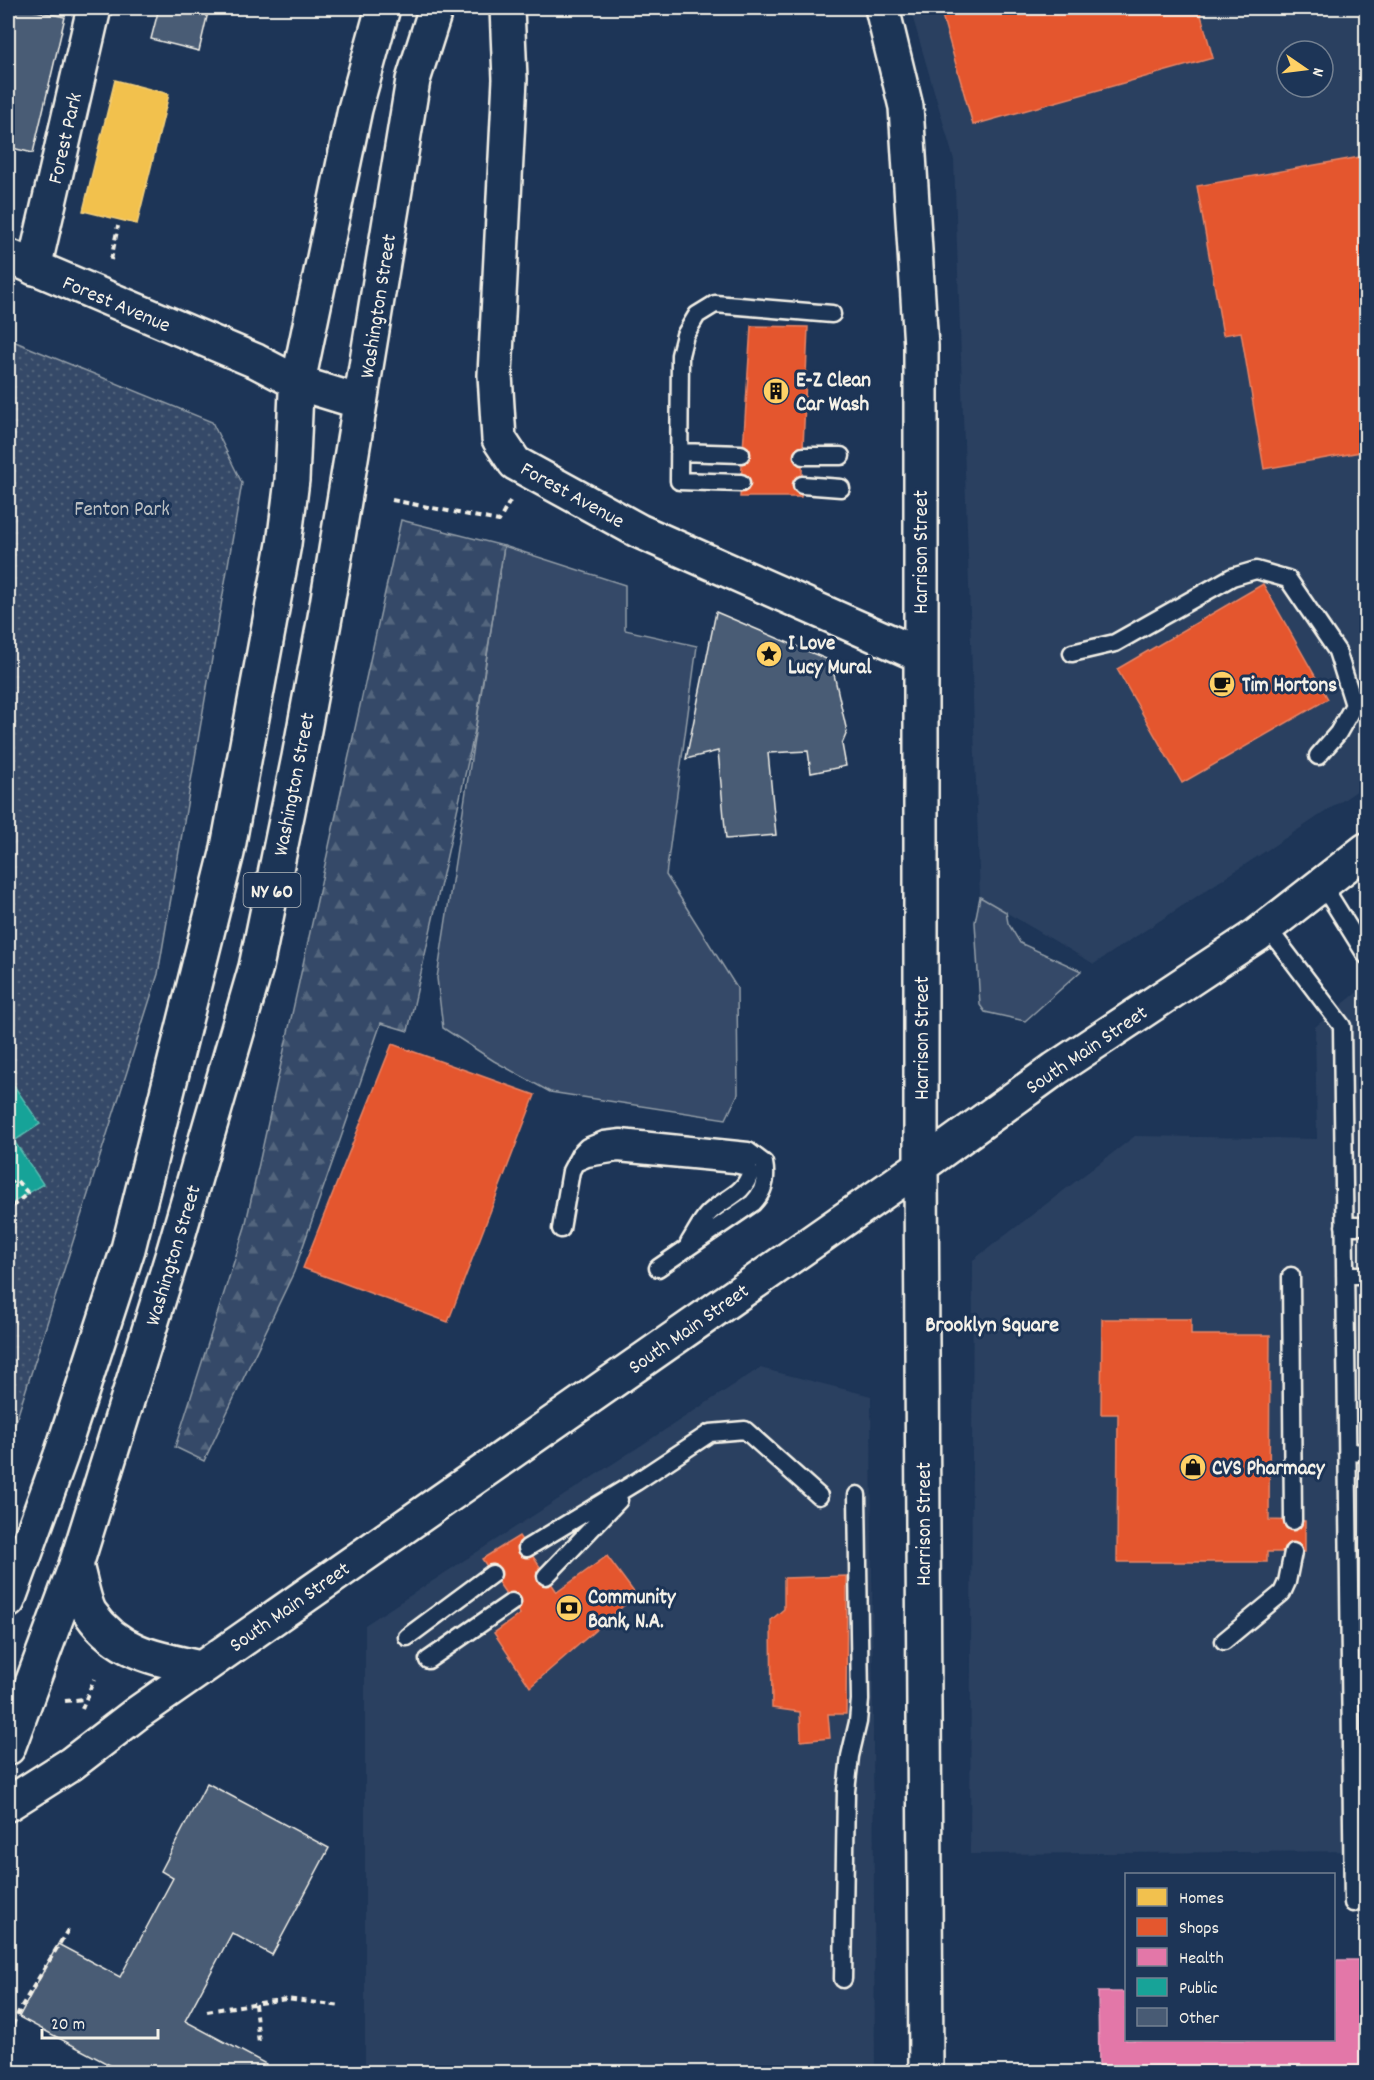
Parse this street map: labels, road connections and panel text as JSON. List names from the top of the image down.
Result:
{
  "streets": {
    "main road": [
      "Forest Park",
      "Forest Avenue",
      "Washington Street",
      "Harrison Street",
      "NY 60",
      "South Main Street"
    ]
  },
  "crossings": [
    ["Forest Park", "Forest Avenue"],
    ["Forest Avenue", "Washington Street"],
    ["Forest Avenue", "Harrison Street"],
    ["Harrison Street", "South Main Street"]
  ],
  "districts": ["Brooklyn Square"],
  "parks": ["Fenton Park"],
  "places": {
    "building": ["E-Z Clean Car Wash"],
    "place": ["I Love Lucy Mural"],
    "cafe": ["Tim Hortons"],
    "shop": ["CVS Pharmacy"],
    "bank": ["Community Bank, N.A."]
  },
  "legend": [
    "Homes",
    "Shops",
    "Health",
    "Public",
    "Other"
  ],
  "scale_bar": "20 m",
  "north": "right"
}
